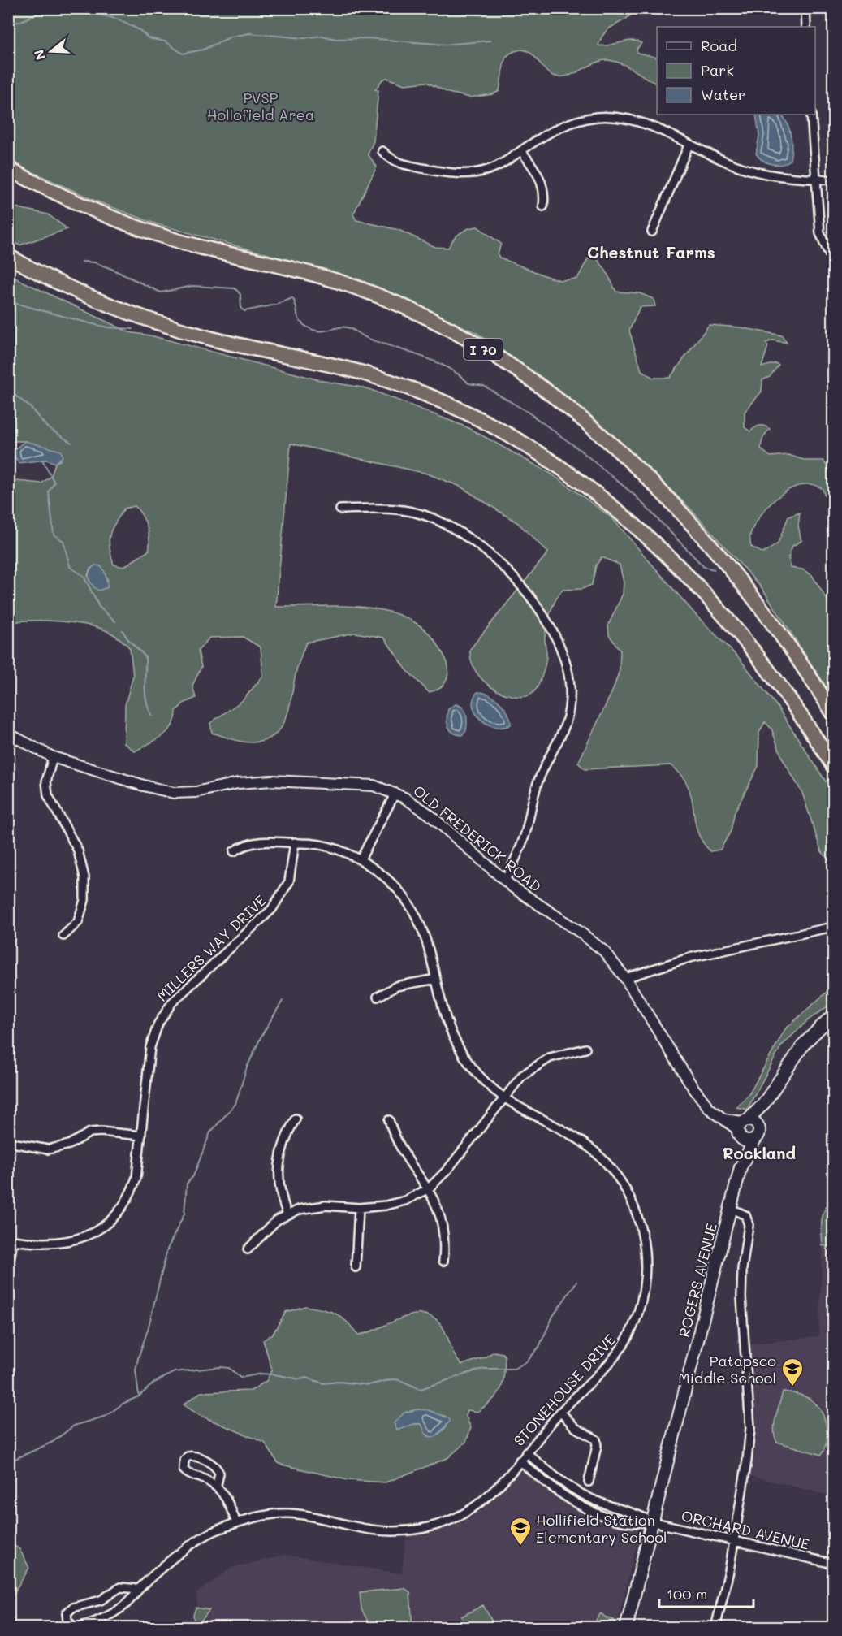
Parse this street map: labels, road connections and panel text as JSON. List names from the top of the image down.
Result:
{
  "streets": {
    "highway": ["I 70"],
    "main road": ["ROGERS AVENUE"],
    "street": [
      "OLD FREDERICK ROAD",
      "MILLERS WAY DRIVE",
      "STONEHOUSE DRIVE",
      "ORCHARD AVENUE"
    ]
  },
  "crossings": [
    ["OLD FREDERICK ROAD", "ROGERS AVENUE"],
    ["MILLERS WAY DRIVE", "STONEHOUSE DRIVE"],
    ["ROGERS AVENUE", "ORCHARD AVENUE"]
  ],
  "districts": ["Chestnut Farms", "Rockland"],
  "parks": ["PVSP Hollofield Area"],
  "places": {
    "school or university": ["Patapsco Middle School", "Hollifield Station Elementary School"]
  },
  "legend": ["Road", "Park", "Water"],
  "scale_bar": "100 m",
  "north": "left"
}
